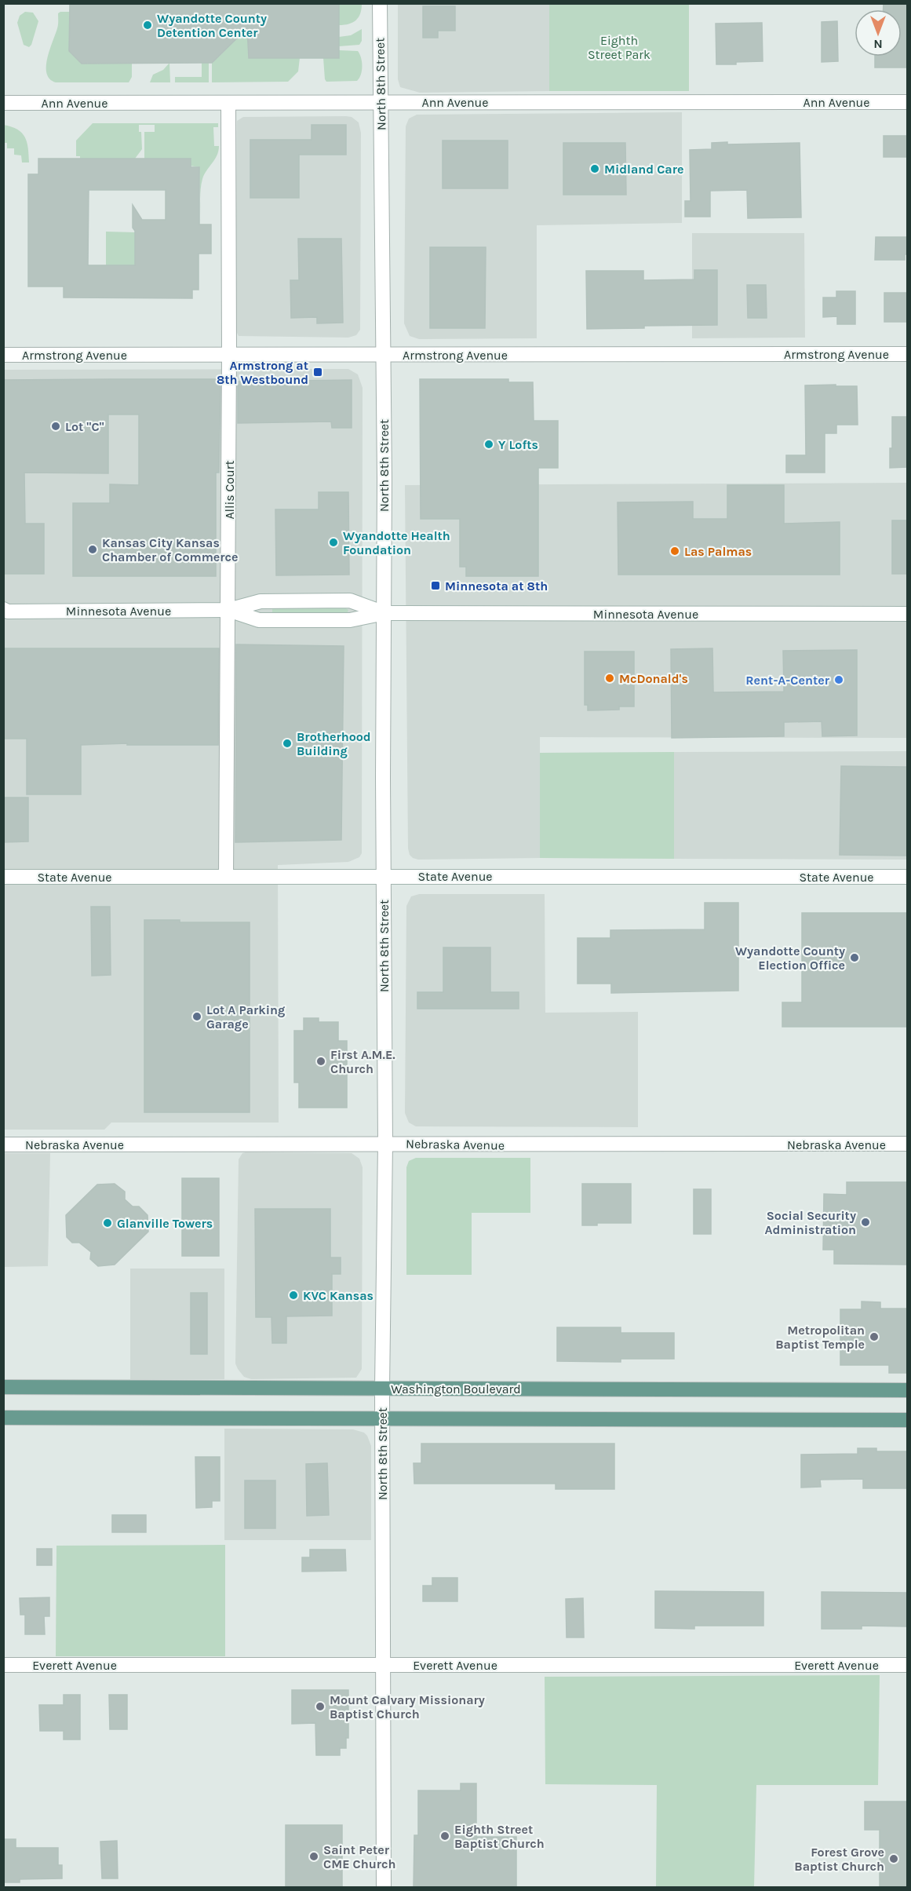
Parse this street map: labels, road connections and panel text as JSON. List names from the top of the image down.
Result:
{
  "streets": {
    "main road": ["Washington Boulevard"],
    "street": [
      "North 8th Street",
      "Ann Avenue",
      "Armstrong Avenue",
      "Allis Court",
      "Minnesota Avenue",
      "State Avenue",
      "Nebraska Avenue",
      "Everett Avenue"
    ]
  },
  "crossings": [
    ["North 8th Street", "Ann Avenue"],
    ["North 8th Street", "Armstrong Avenue"],
    ["North 8th Street", "Minnesota Avenue"],
    ["North 8th Street", "State Avenue"],
    ["North 8th Street", "Nebraska Avenue"],
    ["North 8th Street", "Washington Boulevard"],
    ["North 8th Street", "Everett Avenue"],
    ["Ann Avenue", "Allis Court"],
    ["Armstrong Avenue", "Allis Court"],
    ["Allis Court", "Minnesota Avenue"],
    ["Allis Court", "State Avenue"]
  ],
  "parks": ["Eighth Street Park"],
  "places": {
    "other": [
      "Wyandotte County Detention Center",
      "Midland Care",
      "Lot \"C\"",
      "Y Lofts",
      "Wyandotte Health Foundation",
      "Kansas City Kansas Chamber of Commerce",
      "Las Palmas",
      "McDonald's",
      "Rent-A-Center",
      "Brotherhood Building",
      "Wyandotte County Election Office",
      "Lot A Parking Garage",
      "First A.M.E. Church",
      "Social Security Administration",
      "Glanville Towers",
      "KVC Kansas",
      "Metropolitan Baptist Temple",
      "Mount Calvary Missionary Baptist Church",
      "Eighth Street Baptist Church",
      "Saint Peter CME Church",
      "Forest Grove Baptist Church"
    ],
    "transit": ["Armstrong at 8th Westbound", "Minnesota at 8th"]
  },
  "north": "bottom"
}
